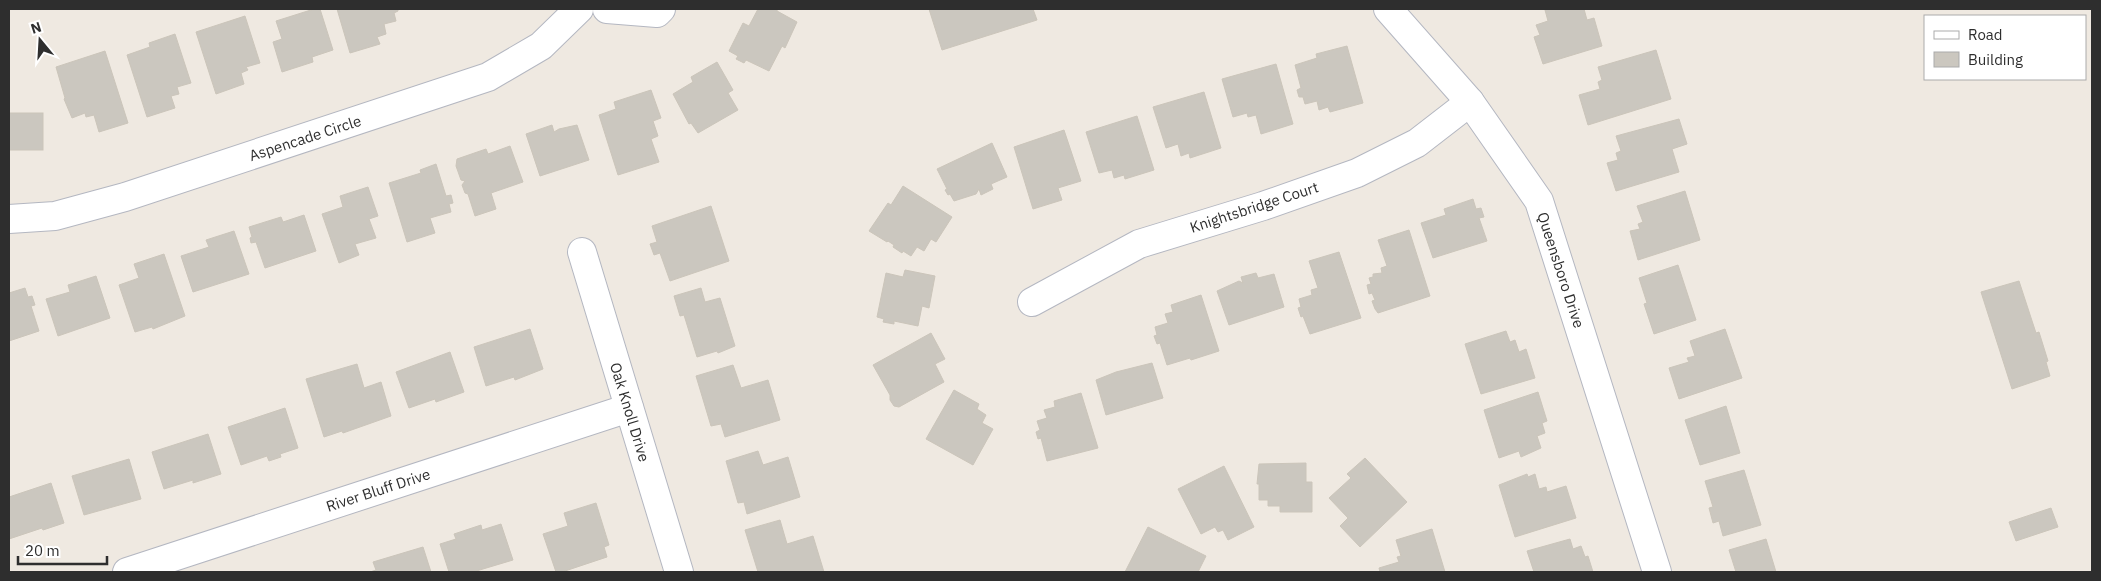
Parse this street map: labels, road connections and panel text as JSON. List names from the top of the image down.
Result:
{
  "streets": {
    "street": [
      "Aspencade Circle",
      "Knightsbridge Court",
      "Queensboro Drive",
      "Oak Knoll Drive",
      "River Bluff Drive"
    ]
  },
  "crossings": [
    ["Knightsbridge Court", "Queensboro Drive"],
    ["Oak Knoll Drive", "River Bluff Drive"]
  ],
  "legend": ["Road", "Building"],
  "scale_bar": "20 m",
  "north": "top"
}
